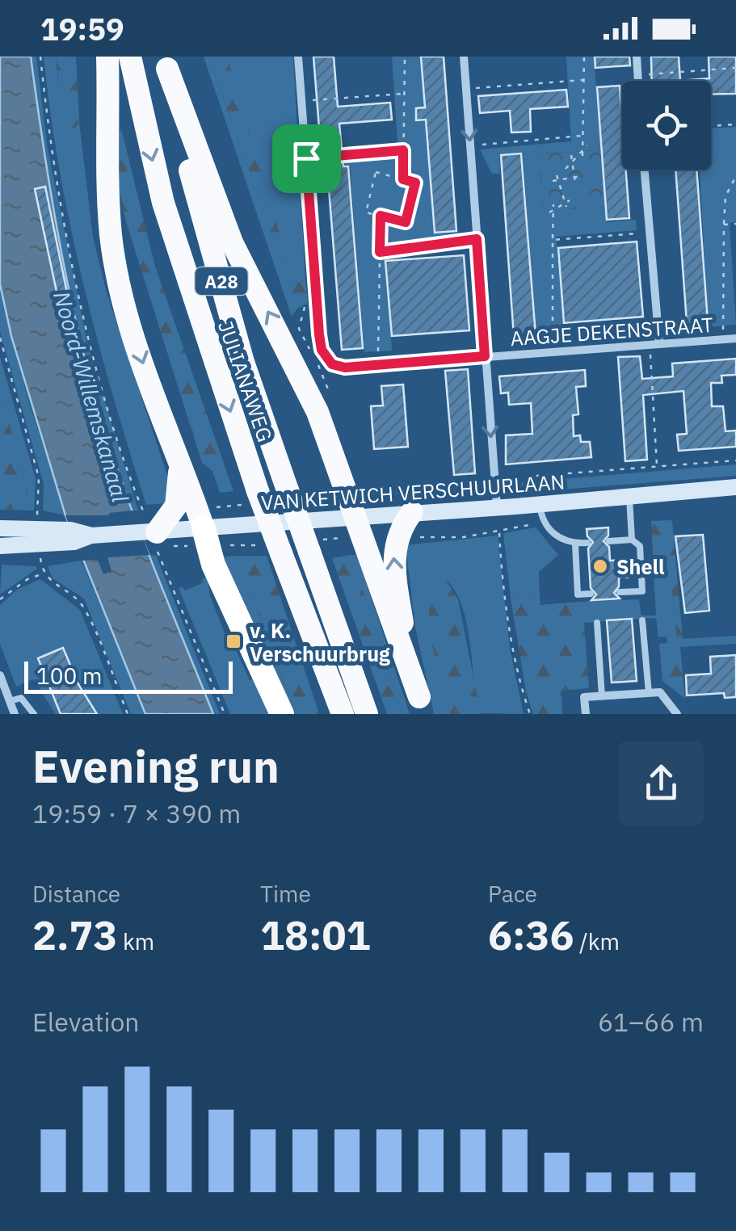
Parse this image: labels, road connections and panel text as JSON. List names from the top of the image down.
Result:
{
  "streets": {
    "highway": ["A28", "JULIANAWEG"],
    "main road": ["VAN KETWICH VERSCHUURLAAN"],
    "street": ["AAGJE DEKENSTRAAT"]
  },
  "crossings": [
    ["A28", "JULIANAWEG"],
    ["A28", "VAN KETWICH VERSCHUURLAAN"],
    ["JULIANAWEG", "VAN KETWICH VERSCHUURLAAN"]
  ],
  "water": ["Noord-Willemskanaal"],
  "places": {
    "other": ["Shell"],
    "transit": ["v. K. Verschuurbrug"]
  },
  "scale_bar": "100 m",
  "page": {
    "status": "19:59",
    "scale": "100 m",
    "heading": ["Evening run", "19:59 · 7 × 390 m"],
    "stats": [
      ["Distance", "2.73 km"],
      ["Time", "18:01"],
      ["Pace", "6:36 /km"]
    ],
    "chart": ["Elevation", "61–66 m"]
  }
}
